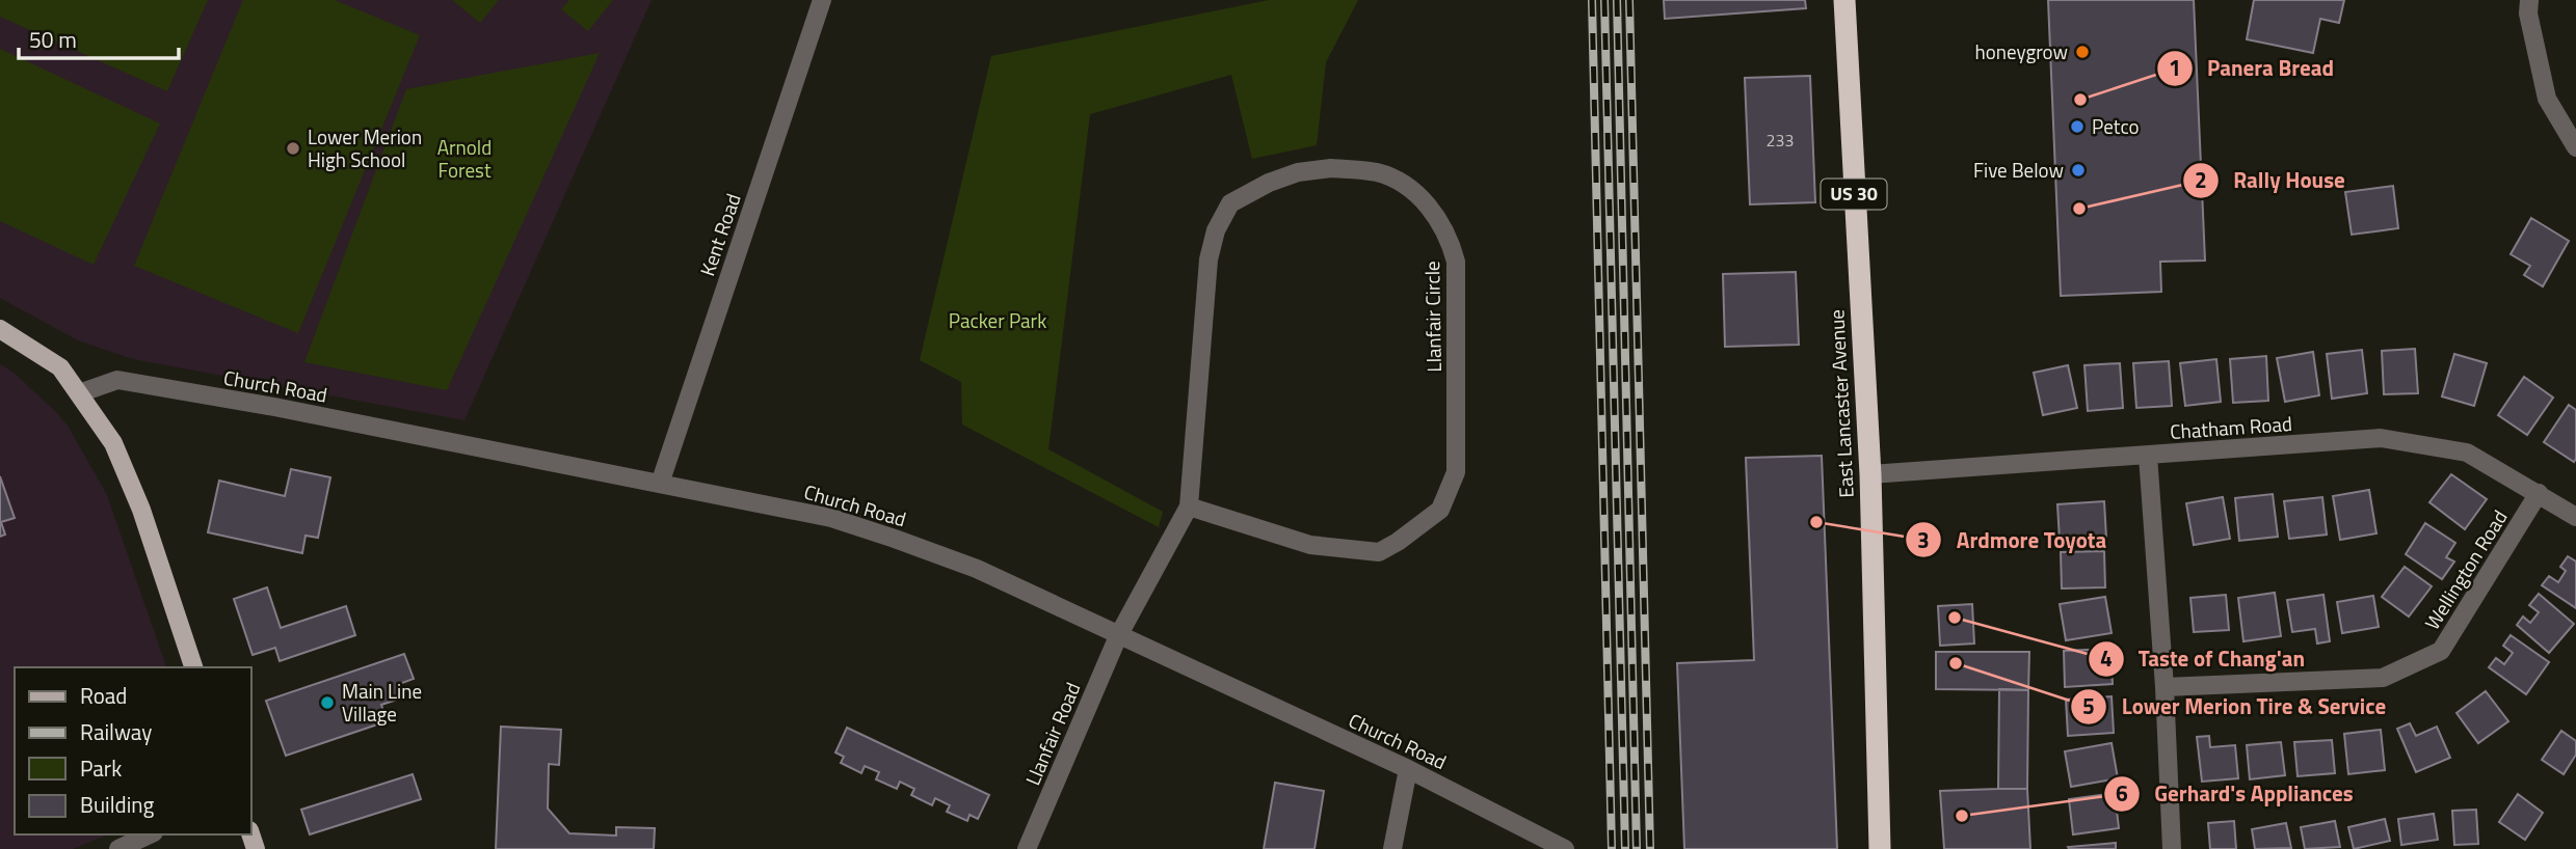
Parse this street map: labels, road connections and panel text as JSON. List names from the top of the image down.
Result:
{
  "streets": {
    "highway": ["US 30", "East Lancaster Avenue"],
    "street": [
      "Kent Road",
      "Llanfair Circle",
      "Church Road",
      "Chatham Road",
      "Wellington Road",
      "Llanfair Road"
    ]
  },
  "crossings": [
    ["Kent Road", "Church Road"],
    ["Llanfair Circle", "Church Road"],
    ["Llanfair Circle", "Llanfair Road"],
    ["Church Road", "Llanfair Road"],
    ["East Lancaster Avenue", "Chatham Road"],
    ["Chatham Road", "Wellington Road"]
  ],
  "parks": ["Arnold Forest", "Packer Park"],
  "places": [
    "honeygrow",
    "Panera Bread",
    "Petco",
    "Lower Merion High School",
    "Five Below",
    "Rally House",
    "Ardmore Toyota",
    "Taste of Chang'an",
    "Lower Merion Tire & Service",
    "Main Line Village",
    "Gerhard's Appliances"
  ],
  "house_numbers": ["233"],
  "legend": [
    "Road",
    "Railway",
    "Park",
    "Building"
  ],
  "scale_bar": "50 m"
}
